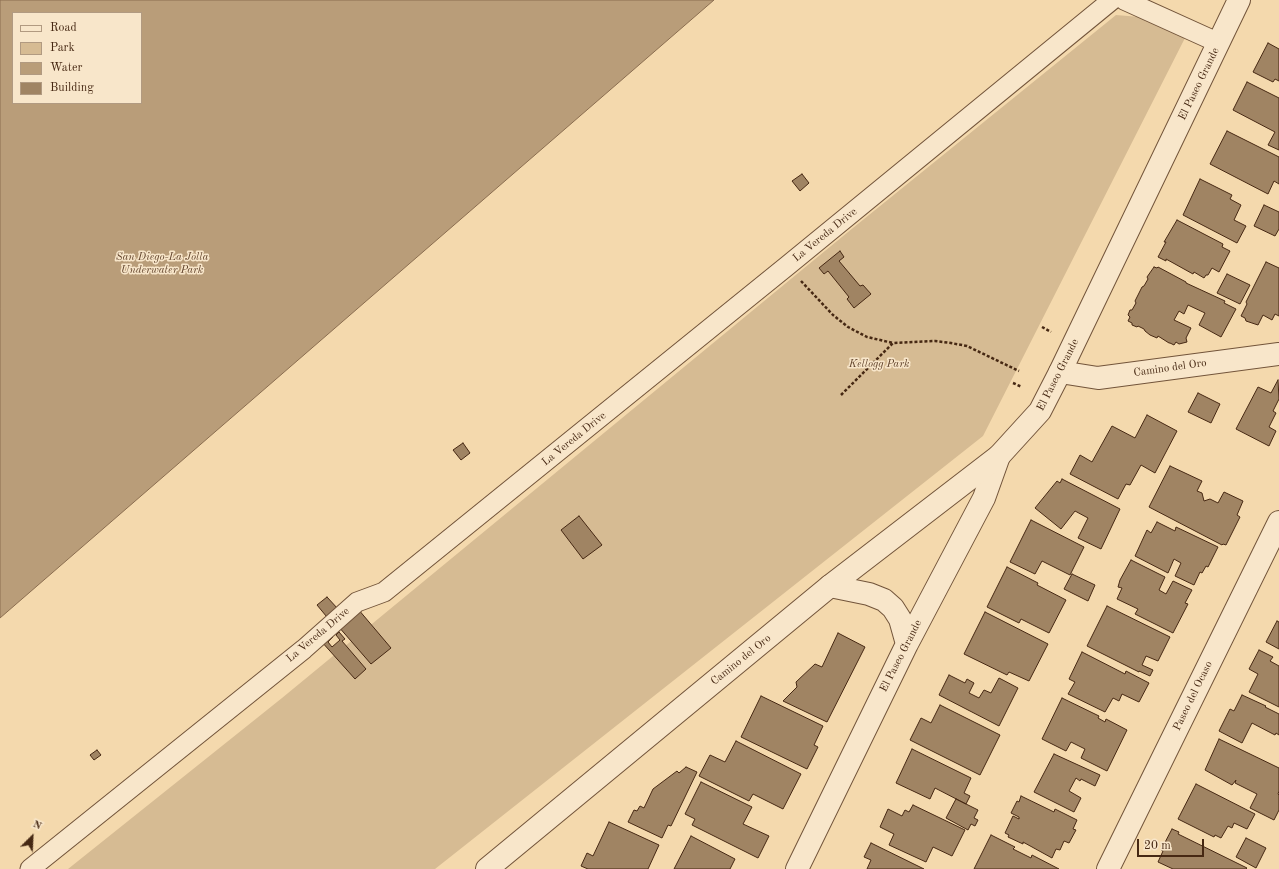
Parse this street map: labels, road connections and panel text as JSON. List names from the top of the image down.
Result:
{
  "streets": {
    "street": [
      "El Paseo Grande",
      "La Vereda Drive",
      "Camino del Oro",
      "Paseo del Ocaso"
    ]
  },
  "crossings": [
    ["El Paseo Grande", "Camino del Oro"]
  ],
  "parks": ["San Diego-La Jolla Underwater Park", "Kellogg Park"],
  "legend": [
    "Road",
    "Park",
    "Water",
    "Building"
  ],
  "scale_bar": "20 m",
  "north": "top right"
}
